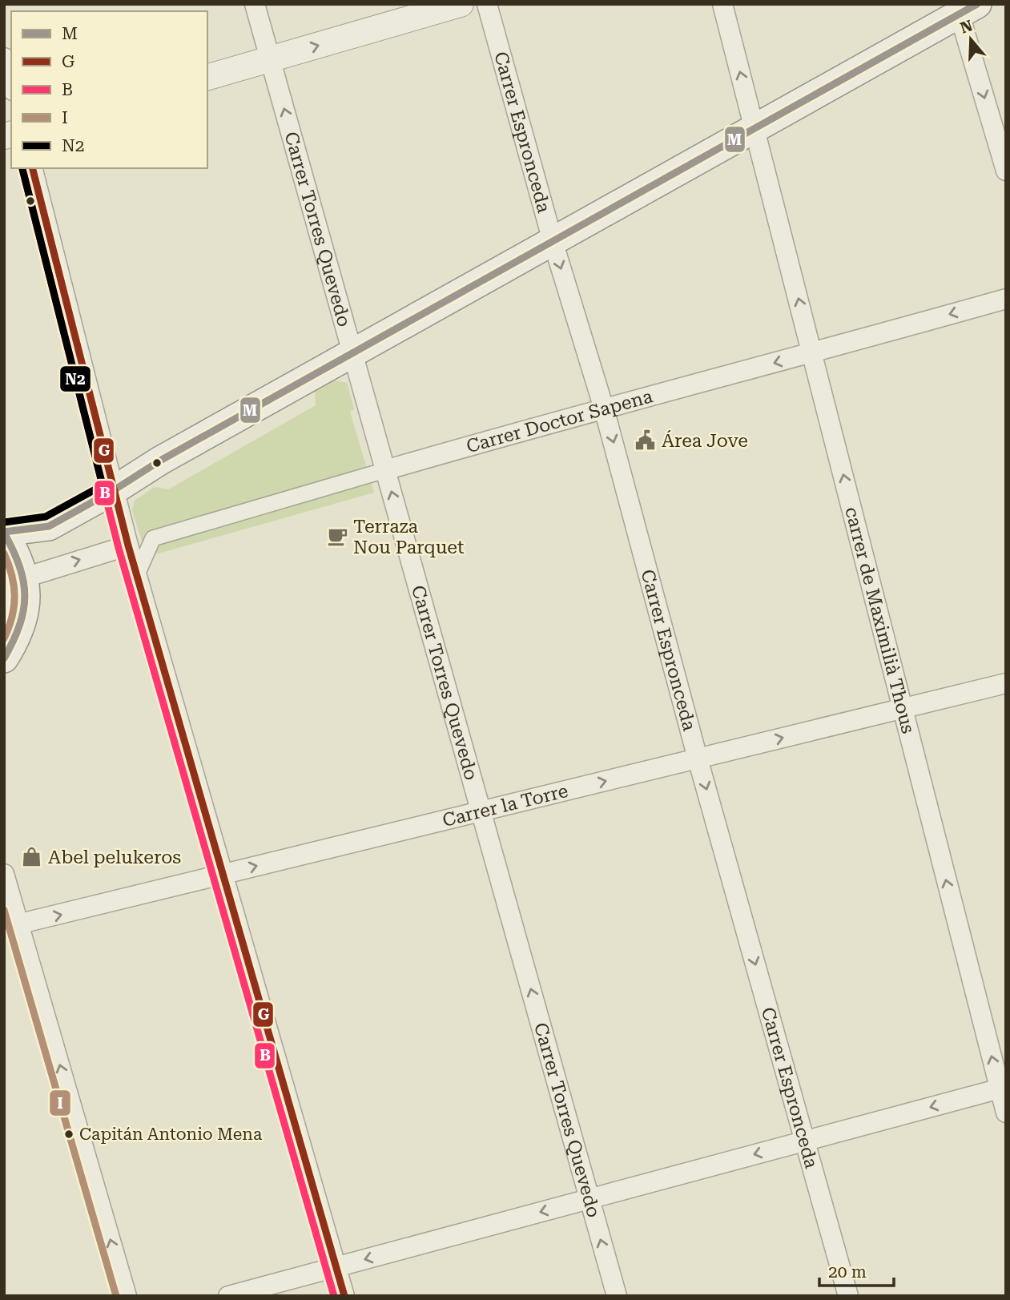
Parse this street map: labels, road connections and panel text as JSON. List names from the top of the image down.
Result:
{
  "streets": {
    "street": [
      "Carrer Espronceda",
      "Carrer Torres Quevedo",
      "Carrer Doctor Sapena",
      "carrer de Maximilià Thous",
      "Carrer la Torre"
    ]
  },
  "crossings": [
    ["Carrer Espronceda", "Carrer Doctor Sapena"],
    ["Carrer Espronceda", "Carrer la Torre"],
    ["Carrer Torres Quevedo", "Carrer Doctor Sapena"],
    ["Carrer Torres Quevedo", "Carrer la Torre"],
    ["Carrer Doctor Sapena", "carrer de Maximilià Thous"],
    ["carrer de Maximilià Thous", "Carrer la Torre"]
  ],
  "one_way": [
    "Carrer Espronceda",
    "Carrer Torres Quevedo",
    "Carrer Doctor Sapena",
    "carrer de Maximilià Thous",
    "Carrer la Torre"
  ],
  "places": {
    "public building": ["Área Jove"],
    "cafe": ["Terraza Nou Parquet"],
    "shop": ["Abel pelukeros"],
    "other": ["Capitán Antonio Mena"]
  },
  "lines": [
    "transit line M",
    "transit line G",
    "transit line B",
    "transit line N2",
    "transit line I"
  ],
  "legend": [
    "M",
    "G",
    "B",
    "I",
    "N2"
  ],
  "scale_bar": "20 m",
  "north": "top"
}
